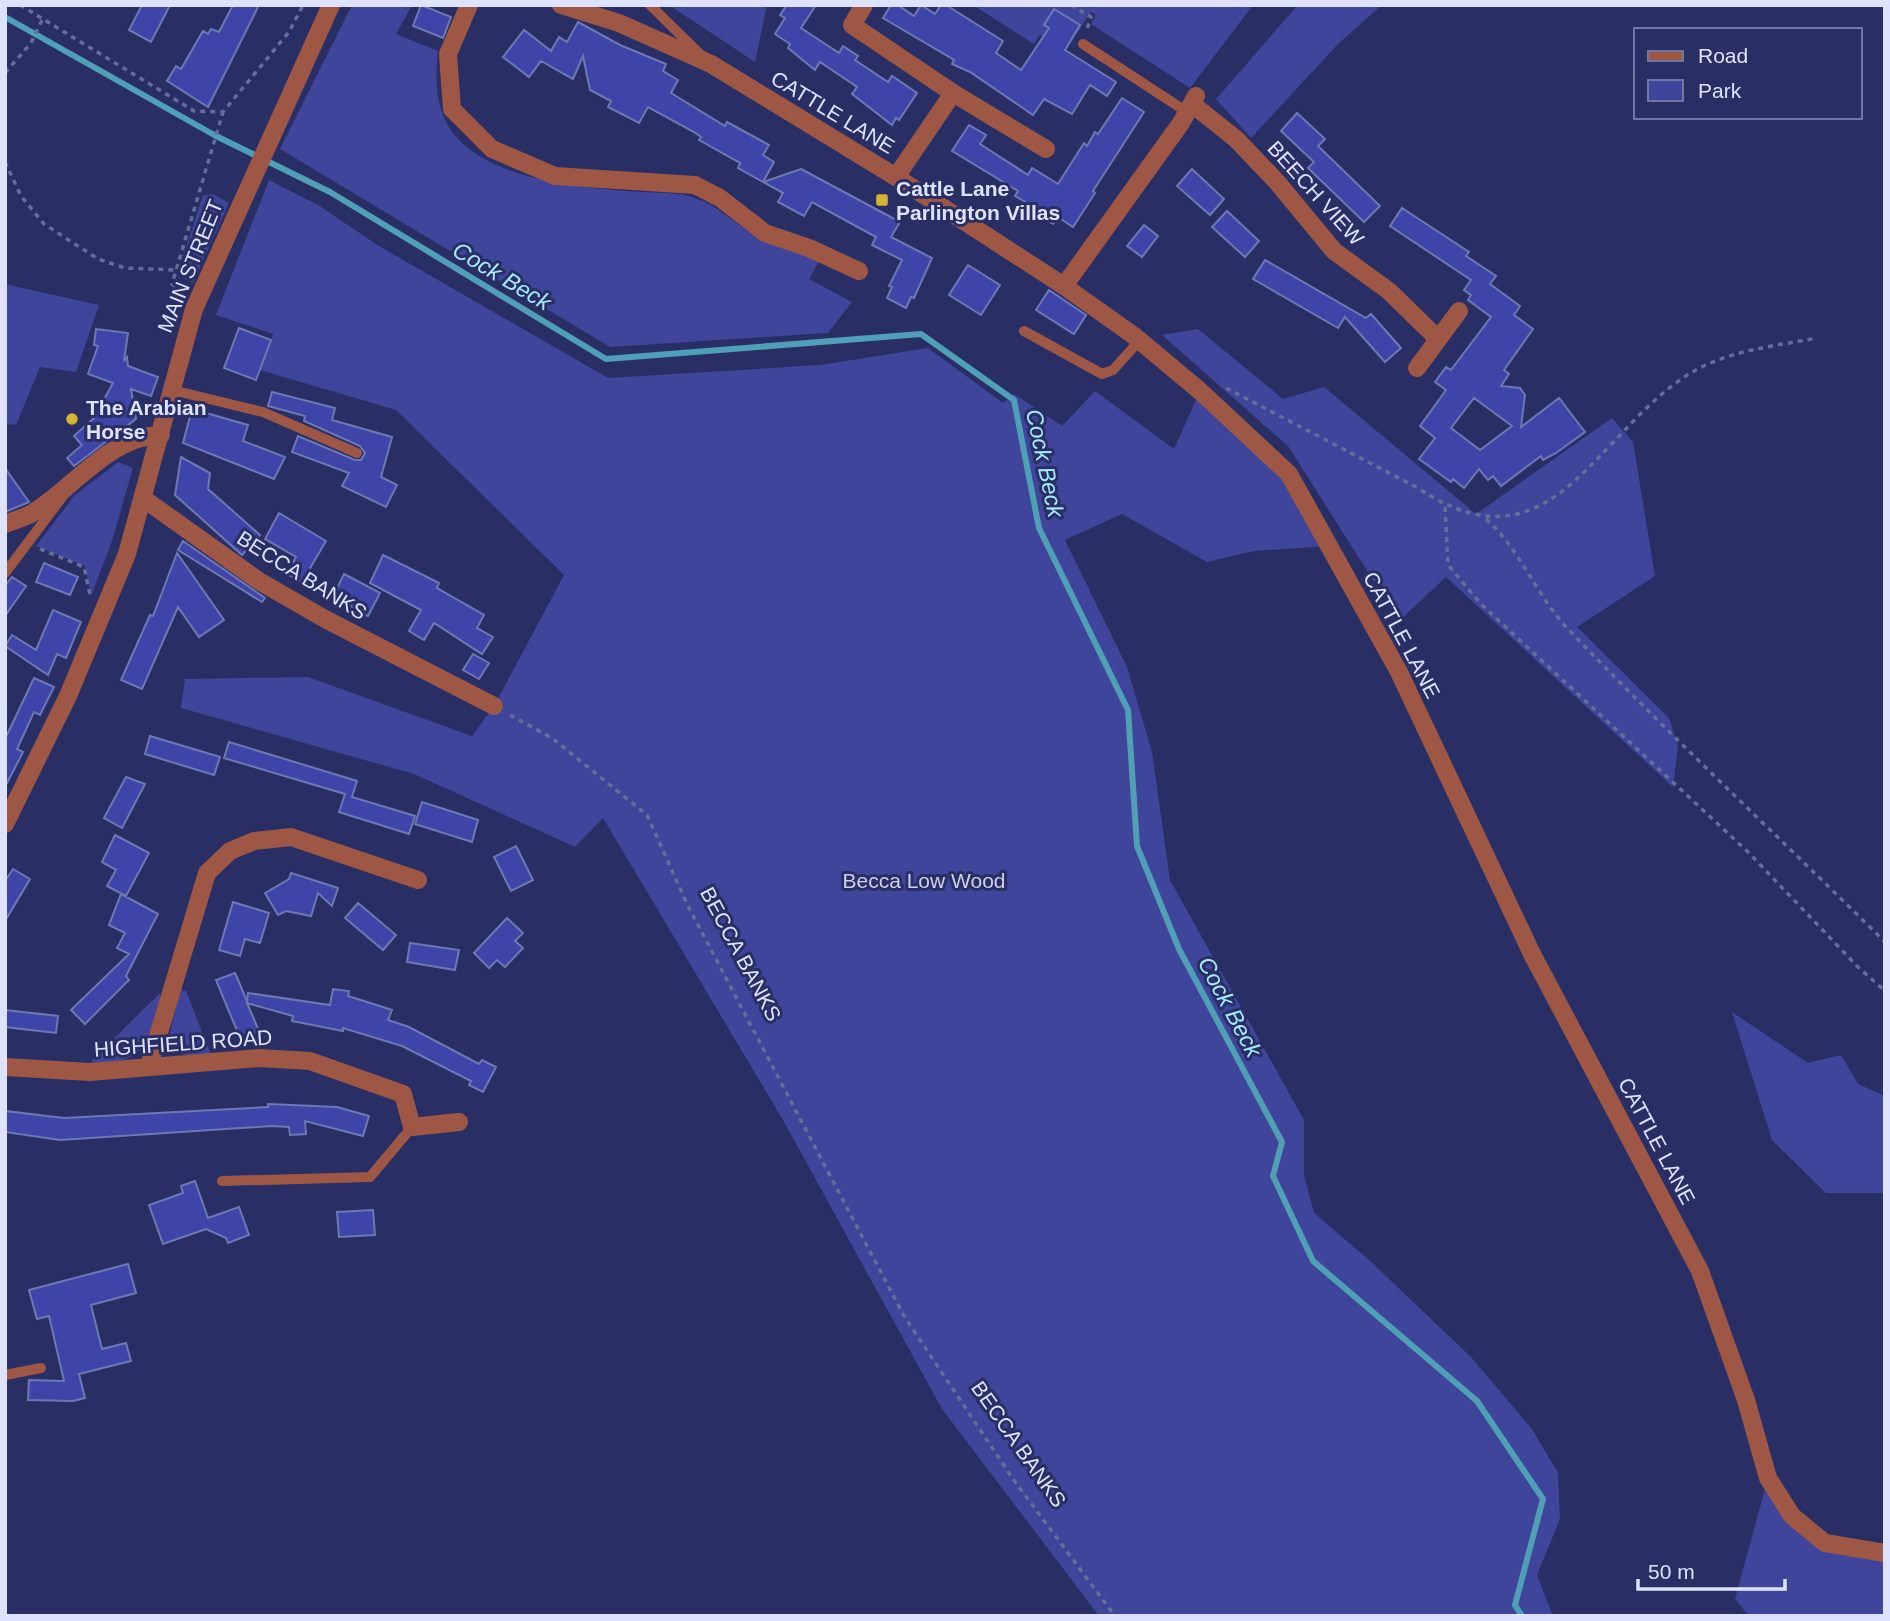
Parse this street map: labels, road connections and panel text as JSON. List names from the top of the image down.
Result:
{
  "streets": {
    "street": [
      "CATTLE LANE",
      "BEECH VIEW",
      "MAIN STREET",
      "BECCA BANKS",
      "HIGHFIELD ROAD"
    ]
  },
  "crossings": [
    ["MAIN STREET", "BECCA BANKS"]
  ],
  "water": ["Cock Beck"],
  "parks": ["Becca Low Wood"],
  "places": {
    "transit": ["Cattle Lane Parlington Villas"],
    "other": ["The Arabian Horse"]
  },
  "legend": ["Road", "Park"],
  "scale_bar": "50 m"
}
